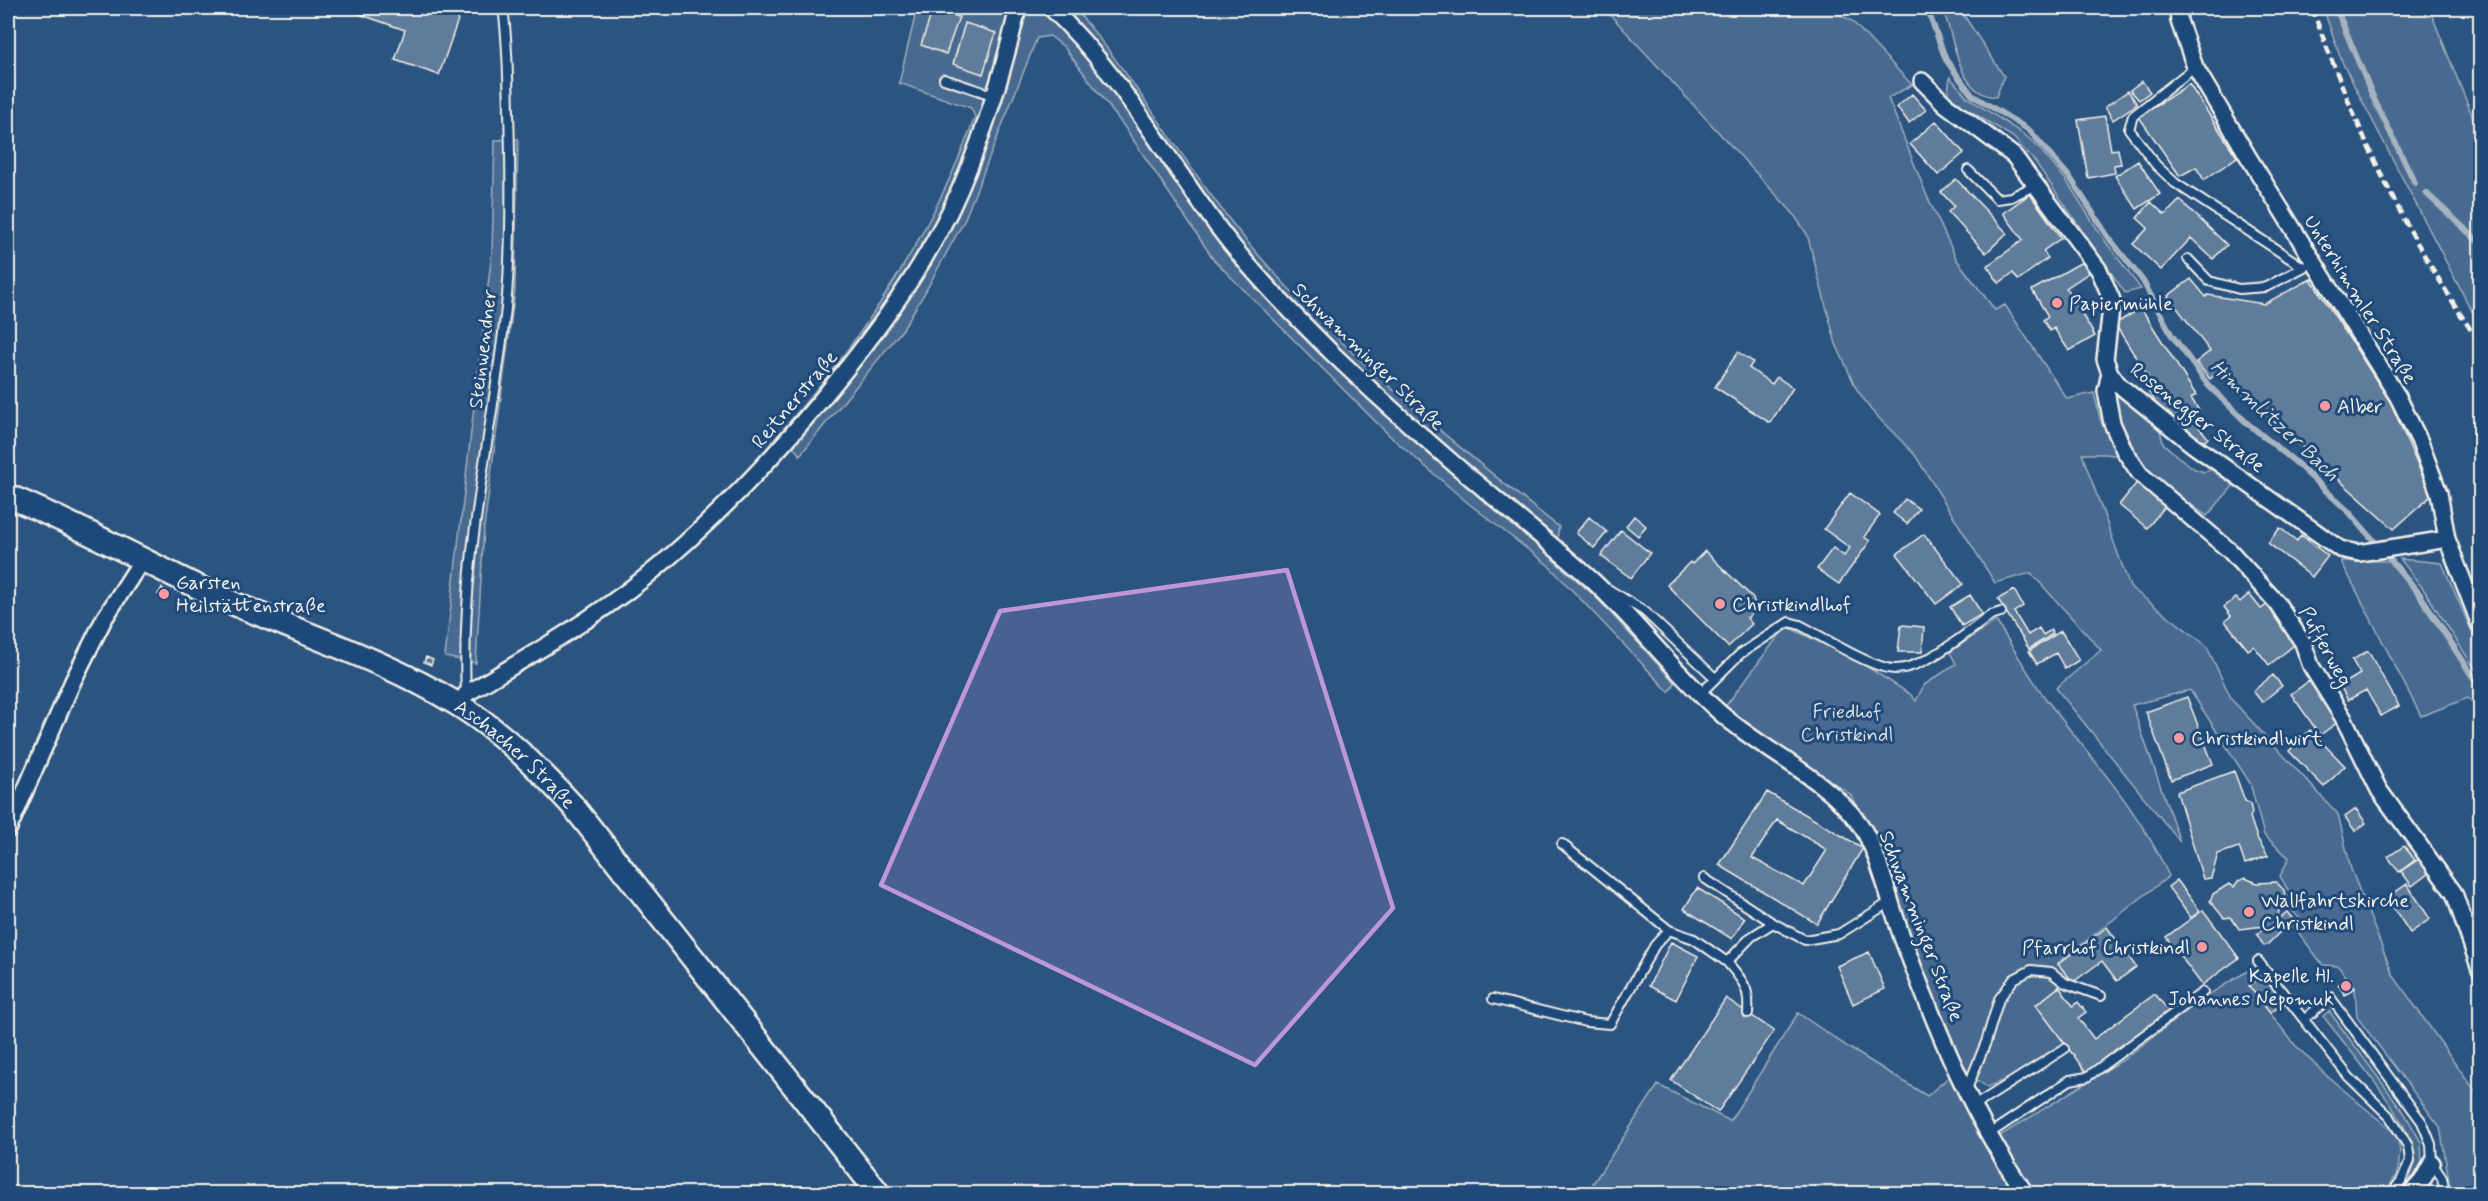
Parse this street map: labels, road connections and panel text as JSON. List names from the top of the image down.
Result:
{
  "streets": {
    "street": [
      "Unterhimmler Straße",
      "Schwamminger Straße",
      "Reitnerstraße",
      "Rosenegger Straße",
      "Pufferweg",
      "Aschacher Straße"
    ],
    "lane": ["Steinwendner"]
  },
  "crossings": [
    ["Unterhimmler Straße", "Rosenegger Straße"],
    ["Steinwendner", "Reitnerstraße"],
    ["Steinwendner", "Aschacher Straße"],
    ["Reitnerstraße", "Aschacher Straße"],
    ["Rosenegger Straße", "Pufferweg"]
  ],
  "water": ["Himmlitzer Bach"],
  "parks": ["Friedhof Christkindl"],
  "places": [
    "Papiermühle",
    "Alber",
    "Garsten Heilstättenstraße",
    "Christkindlhof",
    "Christkindlwirt",
    "Wallfahrtskirche Christkindl",
    "Pfarrhof Christkindl",
    "Kapelle Hl. Johannes Nepomuk"
  ]
}
